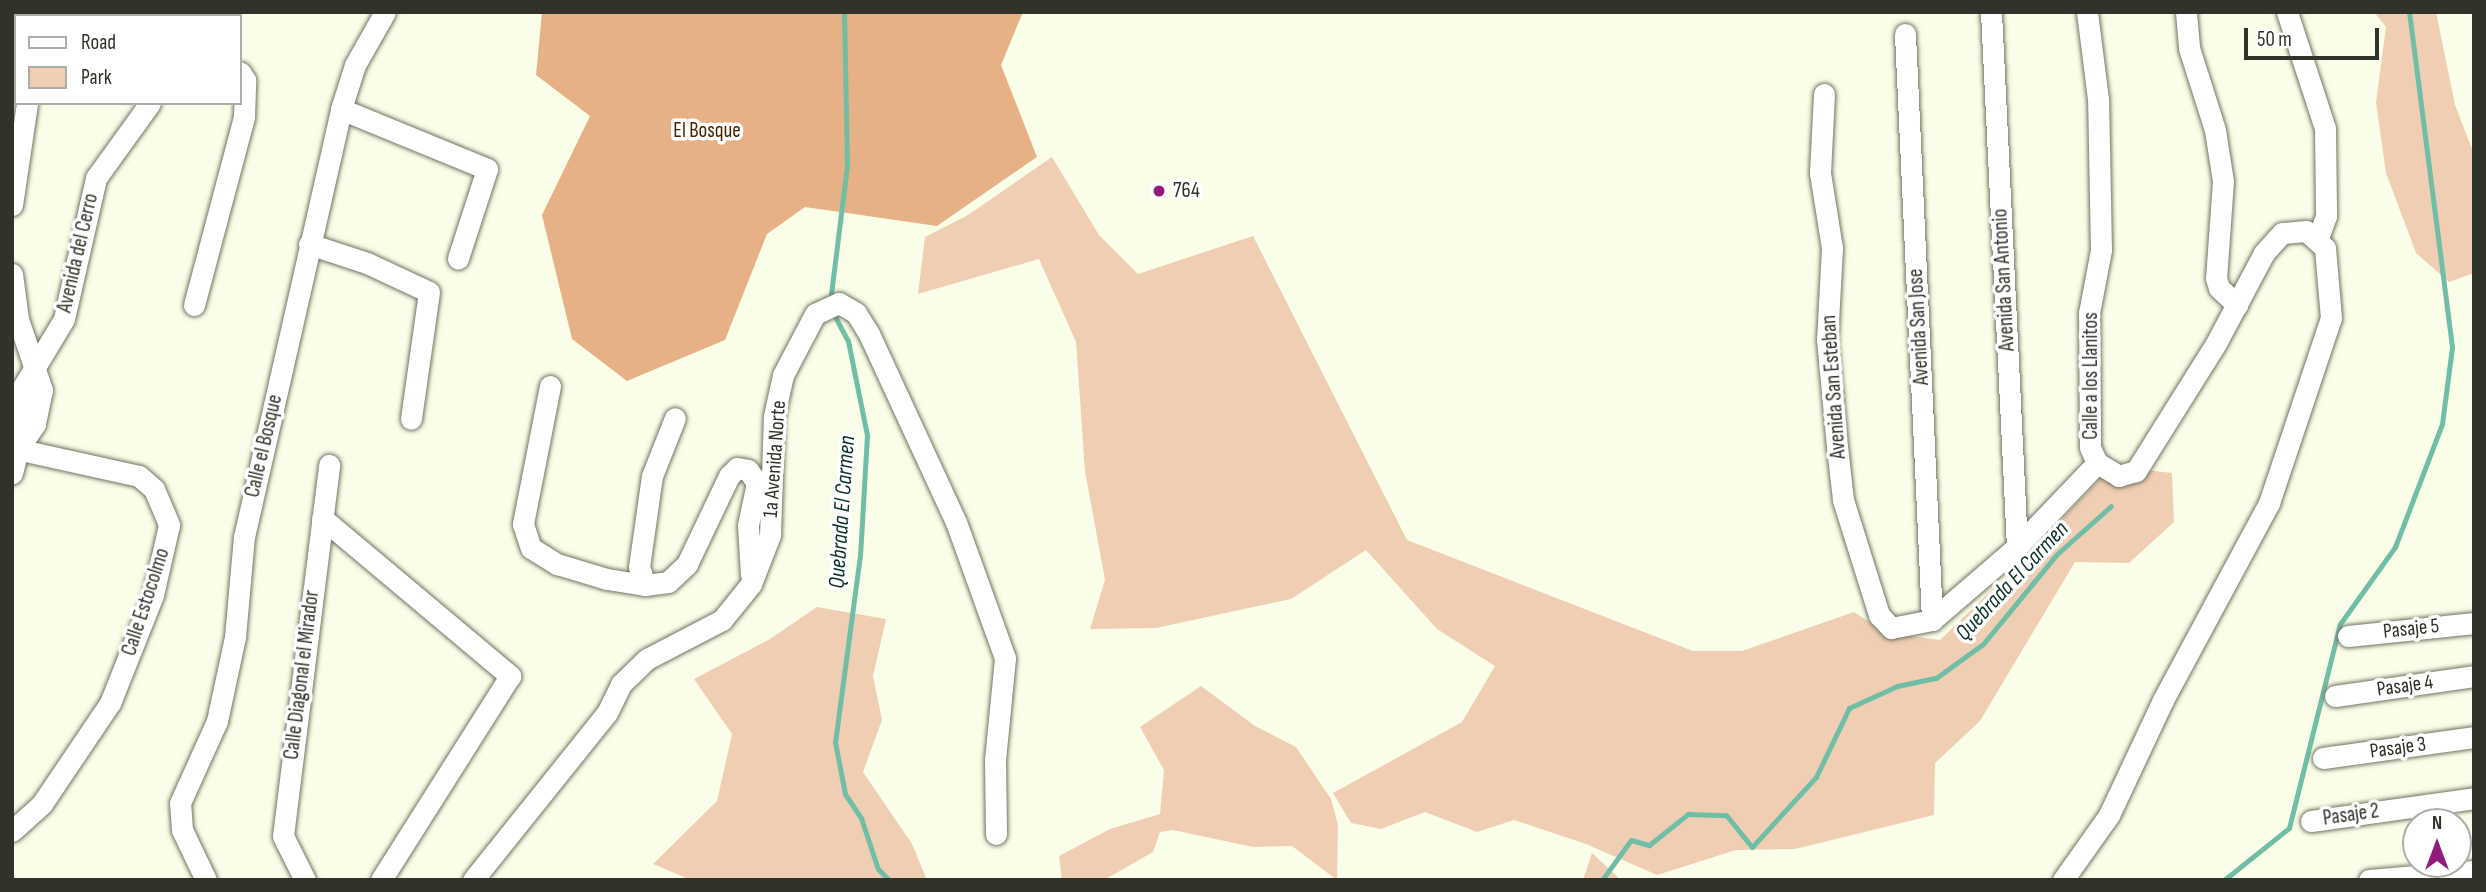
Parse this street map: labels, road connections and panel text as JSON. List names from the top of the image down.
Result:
{
  "streets": {
    "street": [
      "Avenida del Cerro",
      "Avenida San Antonio",
      "Avenida San Jose",
      "Calle a los Llanitos",
      "Avenida San Esteban",
      "Calle el Bosque",
      "1a Avenida Norte",
      "Calle Estocolmo",
      "Pasaje 5",
      "Calle Diagonal el Mirador",
      "Pasaje 4",
      "Pasaje 3",
      "Pasaje 2"
    ]
  },
  "crossings": [
    ["Avenida San Jose", "Avenida San Esteban"]
  ],
  "water": ["Quebrada El Carmen"],
  "parks": ["El Bosque"],
  "places": ["764"],
  "legend": ["Road", "Park"],
  "scale_bar": "50 m",
  "north": "top"
}
